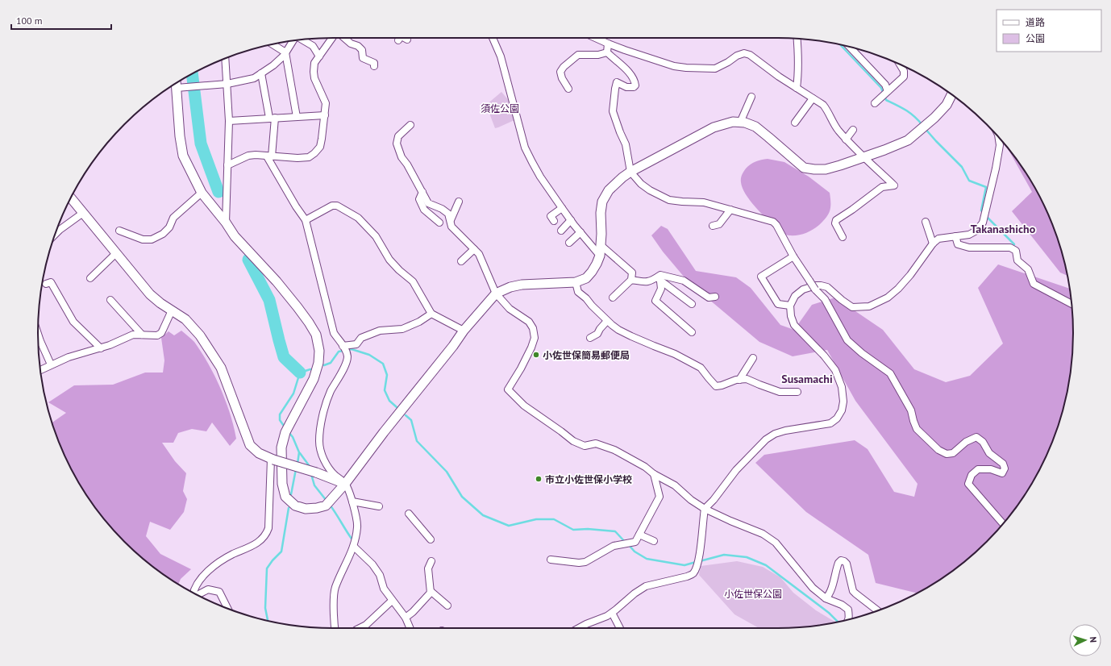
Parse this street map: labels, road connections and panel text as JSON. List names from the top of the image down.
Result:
{
  "districts": ["Takanashicho", "Susamachi"],
  "parks": ["須佐公園", "小佐世保公園"],
  "places": ["小佐世保簡易郵便局", "市立小佐世保小学校"],
  "legend": ["道路", "公園"],
  "scale_bar": "100 m",
  "north": "right"
}
